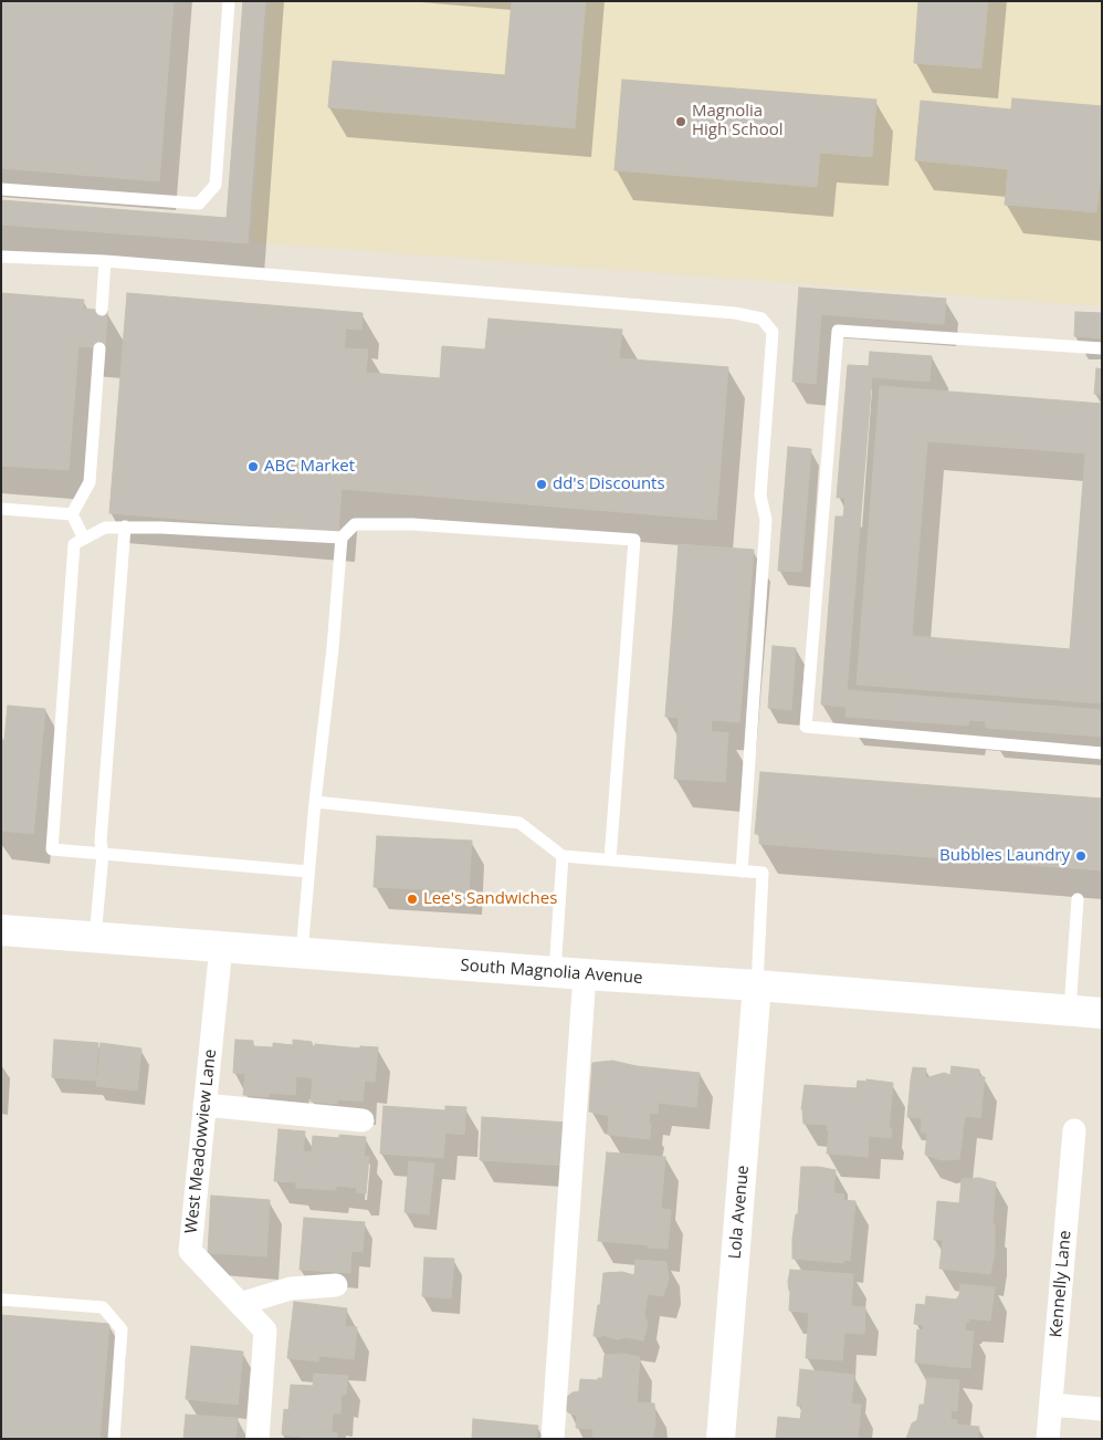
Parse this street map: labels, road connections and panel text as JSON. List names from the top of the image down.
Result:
{
  "streets": {
    "main road": ["South Magnolia Avenue"],
    "street": ["West Meadowview Lane", "Lola Avenue", "Kennelly Lane"]
  },
  "crossings": [
    ["South Magnolia Avenue", "West Meadowview Lane"],
    ["South Magnolia Avenue", "Lola Avenue"]
  ],
  "places": [
    "Magnolia High School",
    "ABC Market",
    "dd's Discounts",
    "Bubbles Laundry",
    "Lee's Sandwiches"
  ]
}
